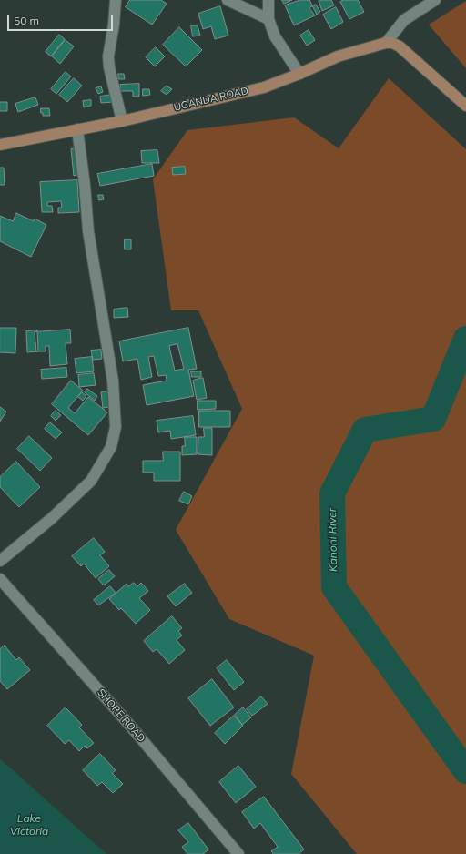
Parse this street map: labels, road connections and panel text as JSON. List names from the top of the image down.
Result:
{
  "streets": {
    "main road": ["UGANDA ROAD"],
    "street": ["SHORE ROAD"]
  },
  "water": ["Kanoni River", "Lake Victoria"],
  "scale_bar": "50 m"
}
